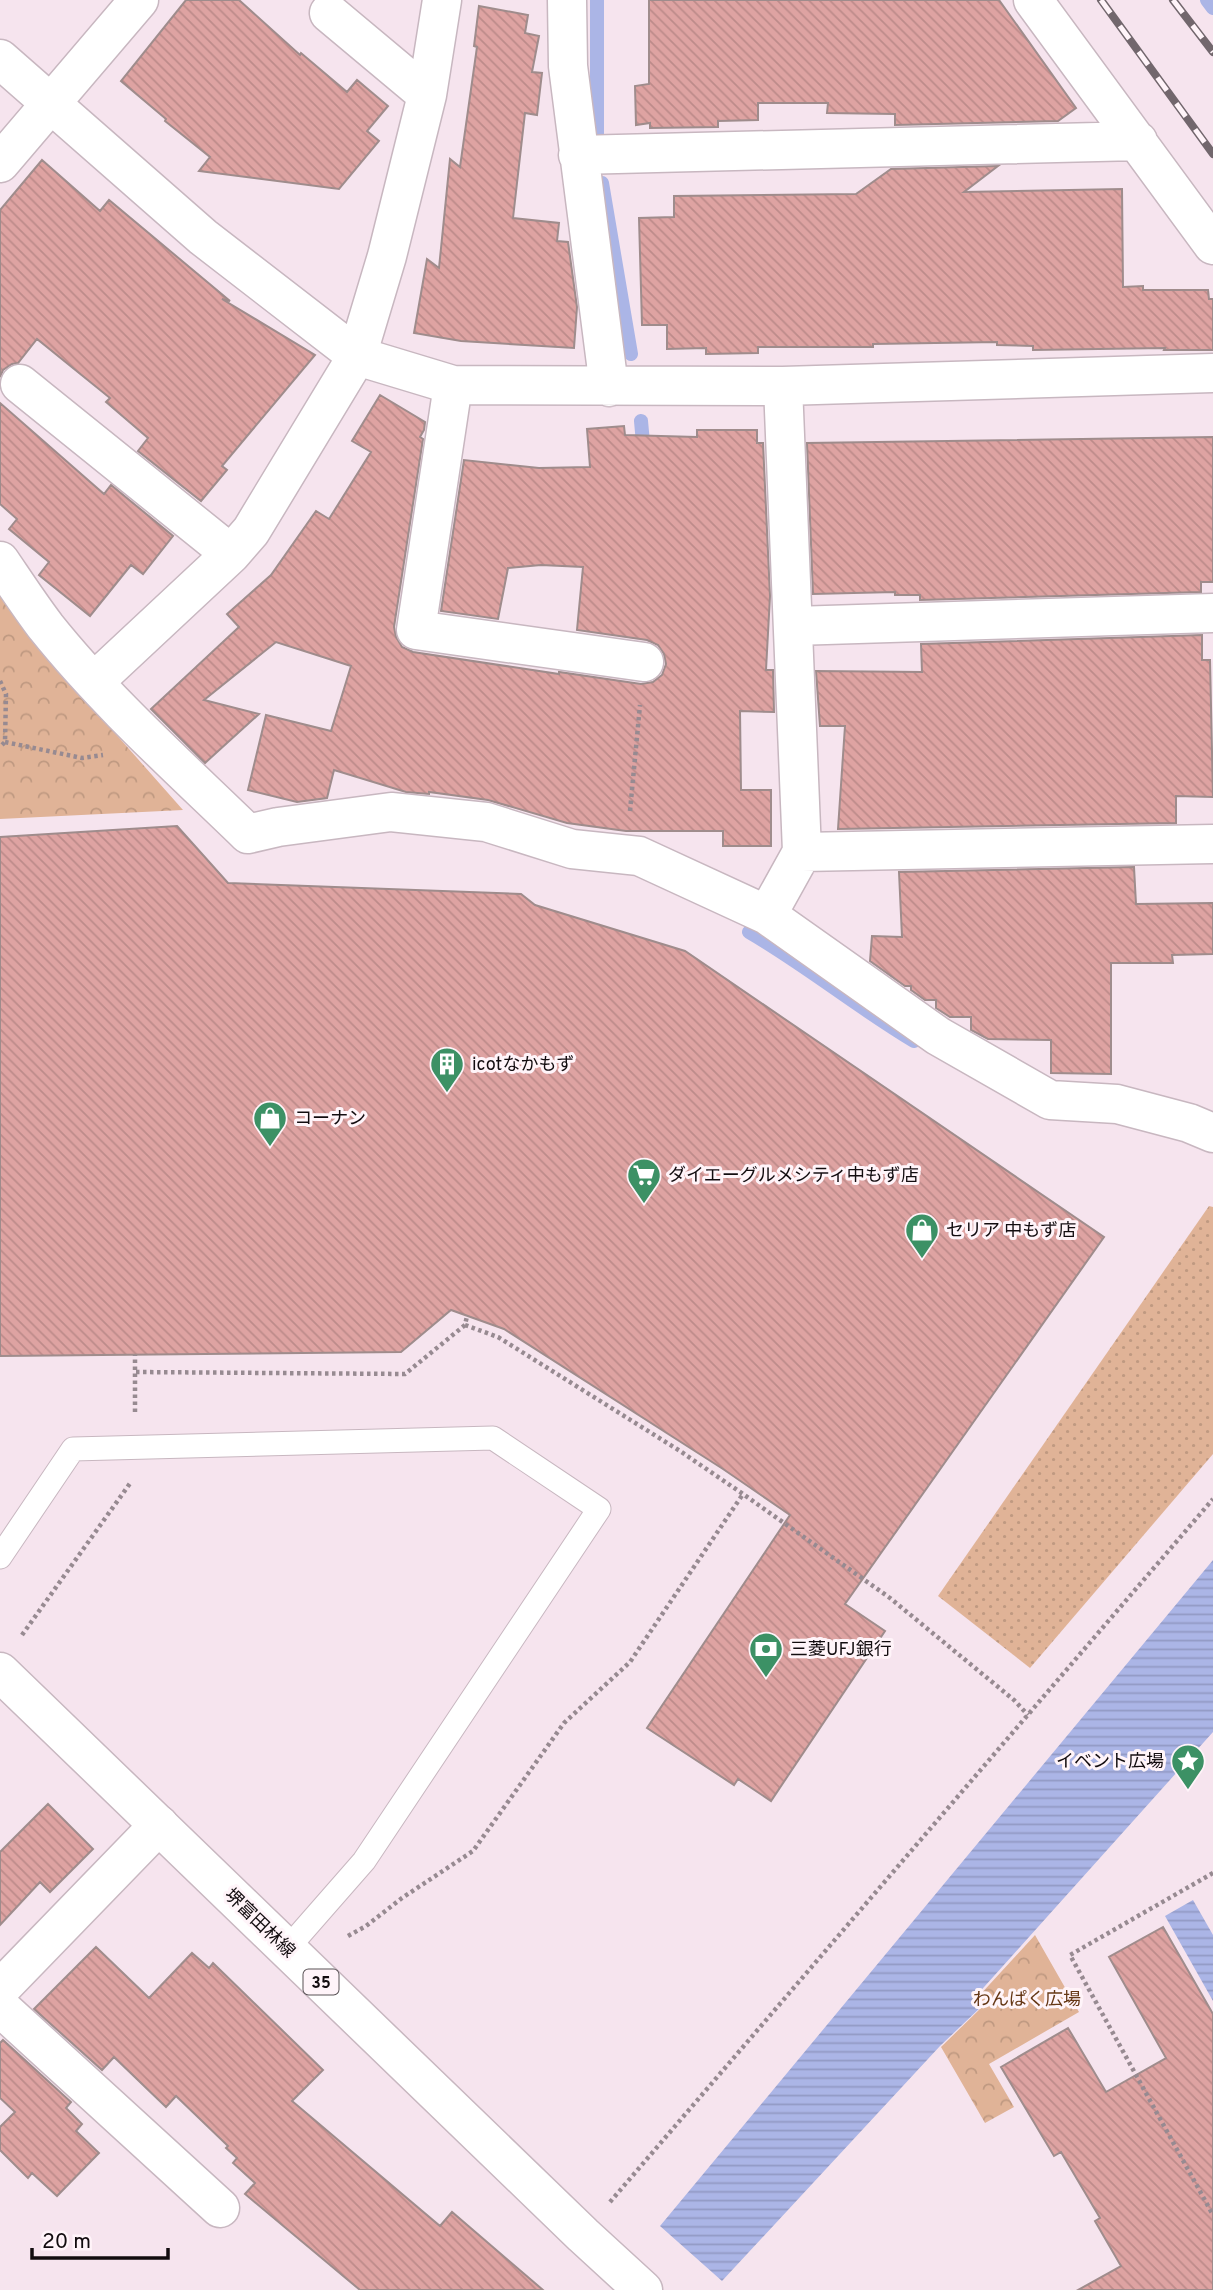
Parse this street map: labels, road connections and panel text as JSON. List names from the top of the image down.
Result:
{
  "streets": {
    "street": ["堺富田林線", "35"]
  },
  "parks": ["わんぱく広場"],
  "places": {
    "building": ["icotなかもず"],
    "shop": ["コーナン", "セリア 中もず店"],
    "supermarket": ["ダイエーグルメシティ中もず店"],
    "bank": ["三菱UFJ銀行"],
    "place": ["イベント広場"]
  },
  "scale_bar": "20 m"
}
